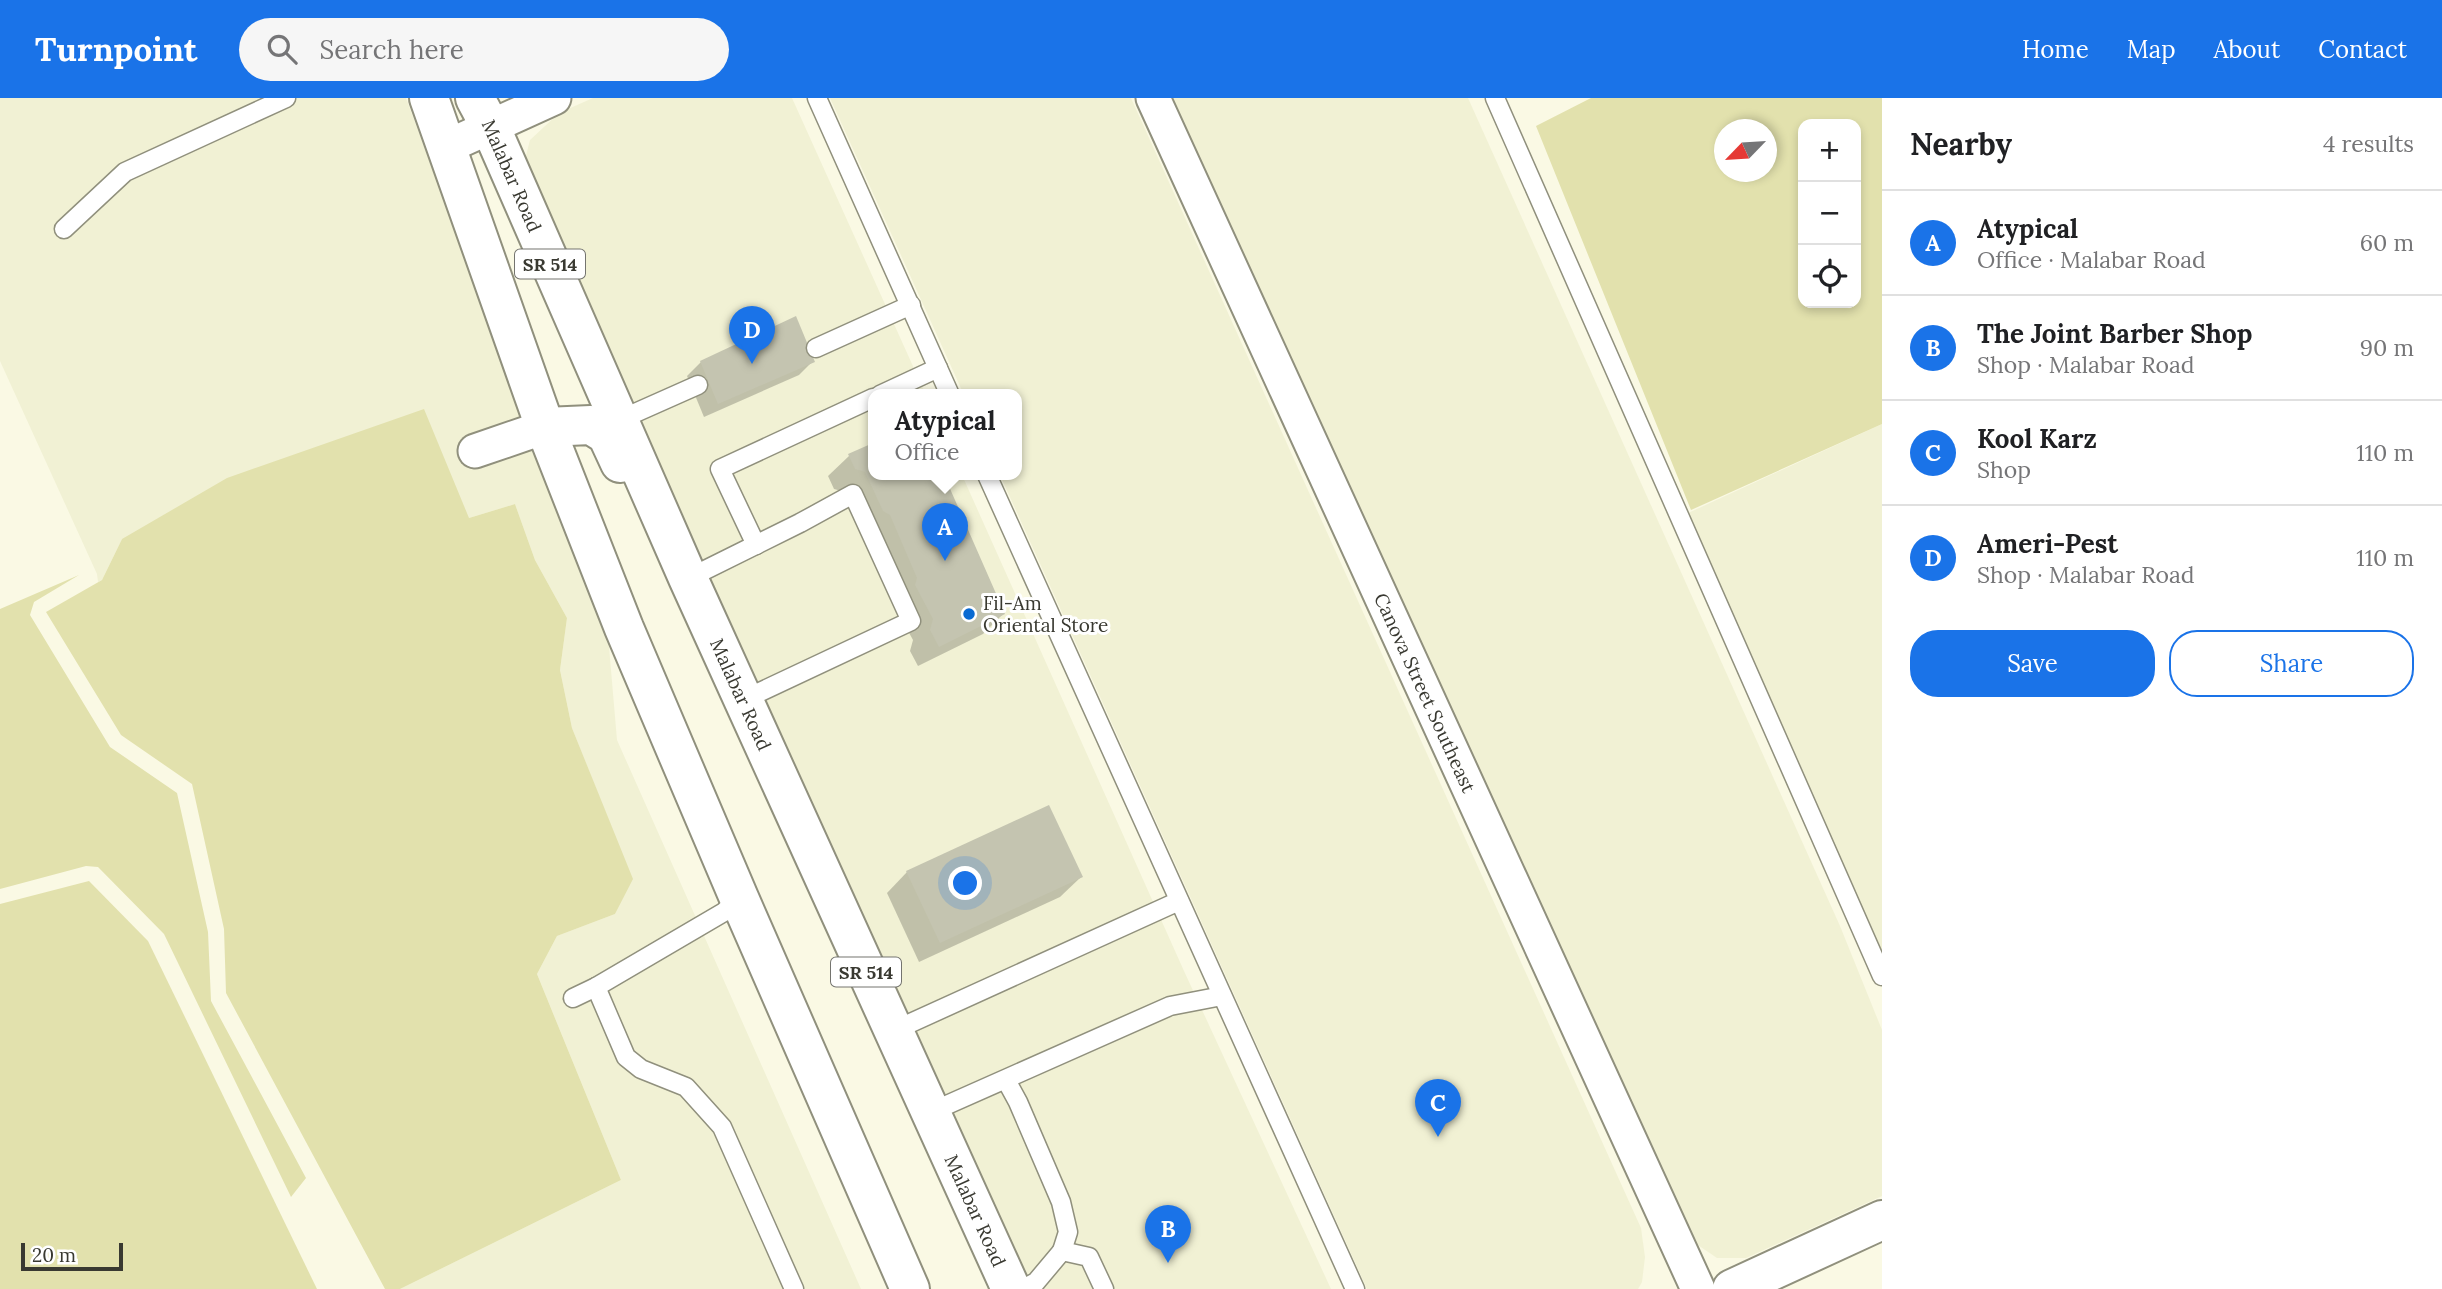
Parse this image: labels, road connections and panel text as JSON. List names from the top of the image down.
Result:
{
  "streets": {
    "main road": ["Malabar Road", "SR 514"],
    "street": ["Canova Street Southeast"]
  },
  "places": ["Fil-Am Oriental Store"],
  "scale_bar": "20 m",
  "north": "bottom left",
  "page": {
    "header": "Turnpoint",
    "search": "Search here",
    "nav": [
      "Home",
      "Map",
      "About",
      "Contact"
    ],
    "heading": ["Nearby", "4 results"],
    "map_buttons": ["+", "−"],
    "list": [
      {
        "mark": "A",
        "name": "Atypical",
        "note": "Office · Malabar Road",
        "value": "60 m"
      },
      {
        "mark": "B",
        "name": "The Joint Barber Shop",
        "note": "Shop · Malabar Road",
        "value": "90 m"
      },
      {
        "mark": "C",
        "name": "Kool Karz",
        "note": "Shop",
        "value": "110 m"
      },
      {
        "mark": "D",
        "name": "Ameri-Pest",
        "note": "Shop · Malabar Road",
        "value": "110 m"
      }
    ],
    "pins": [
      "D",
      "A",
      "C",
      "B"
    ],
    "popup": ["Atypical", "Office"],
    "buttons": ["Save", "Share"],
    "scale": "20 m"
  }
}
